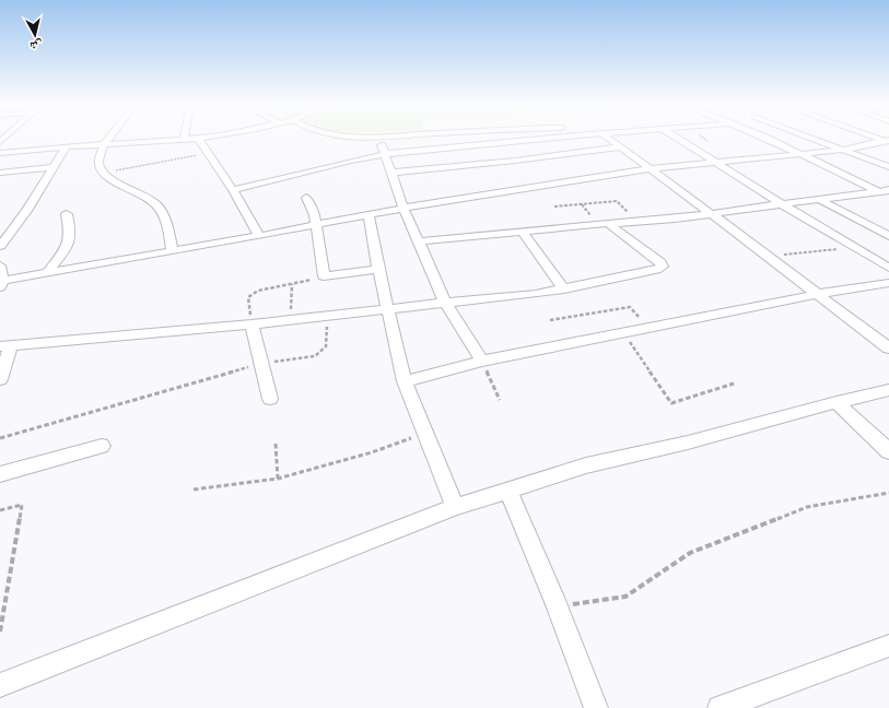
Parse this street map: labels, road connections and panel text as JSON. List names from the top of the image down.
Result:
{
  "north": "bottom"
}
